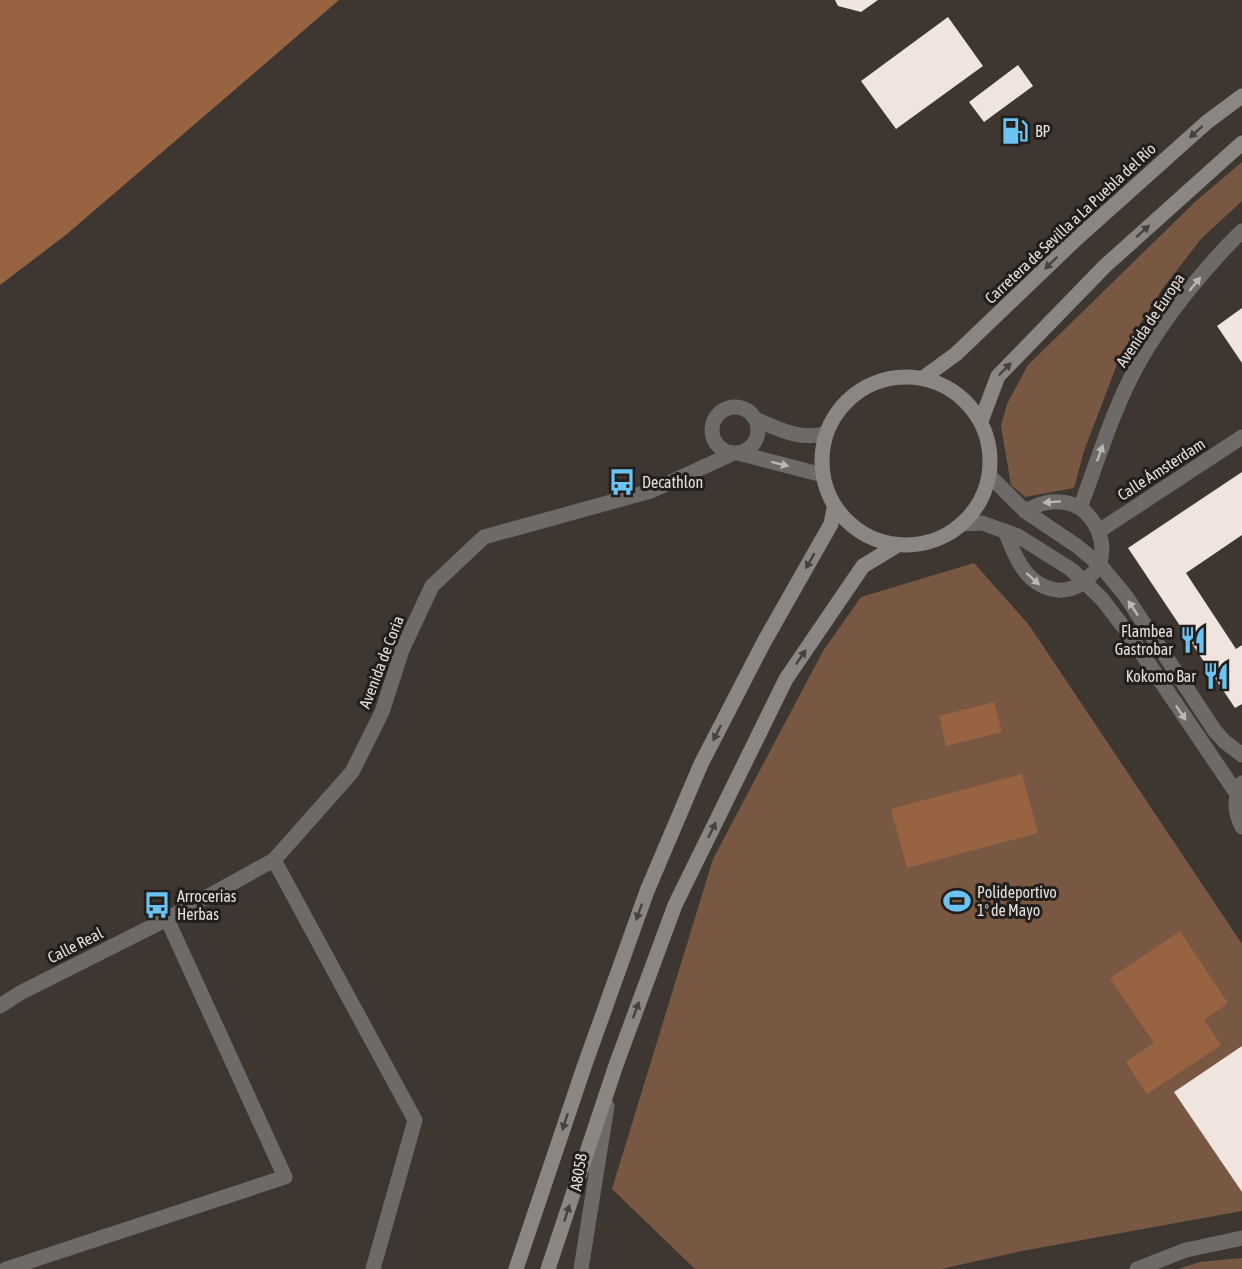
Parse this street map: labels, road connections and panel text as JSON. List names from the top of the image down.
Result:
{
  "streets": {
    "main road": ["Carretera de Sevilla a La Puebla del Río"],
    "street": [
      "Avenida de Europa",
      "Calle Ámsterdam",
      "Avenida de Coria",
      "Calle Real",
      "A8058"
    ]
  },
  "crossings": [
    ["Avenida de Coria", "Calle Real"]
  ],
  "one_way": ["Avenida de Europa"],
  "places": {
    "fuel station": ["BP"],
    "bus stop": ["Decathlon", "Arrocerias Herbas"],
    "restaurant": ["Flambea Gastrobar", "Kokomo Bar"],
    "sports": ["Polideportivo 1º de Mayo"]
  }
}
